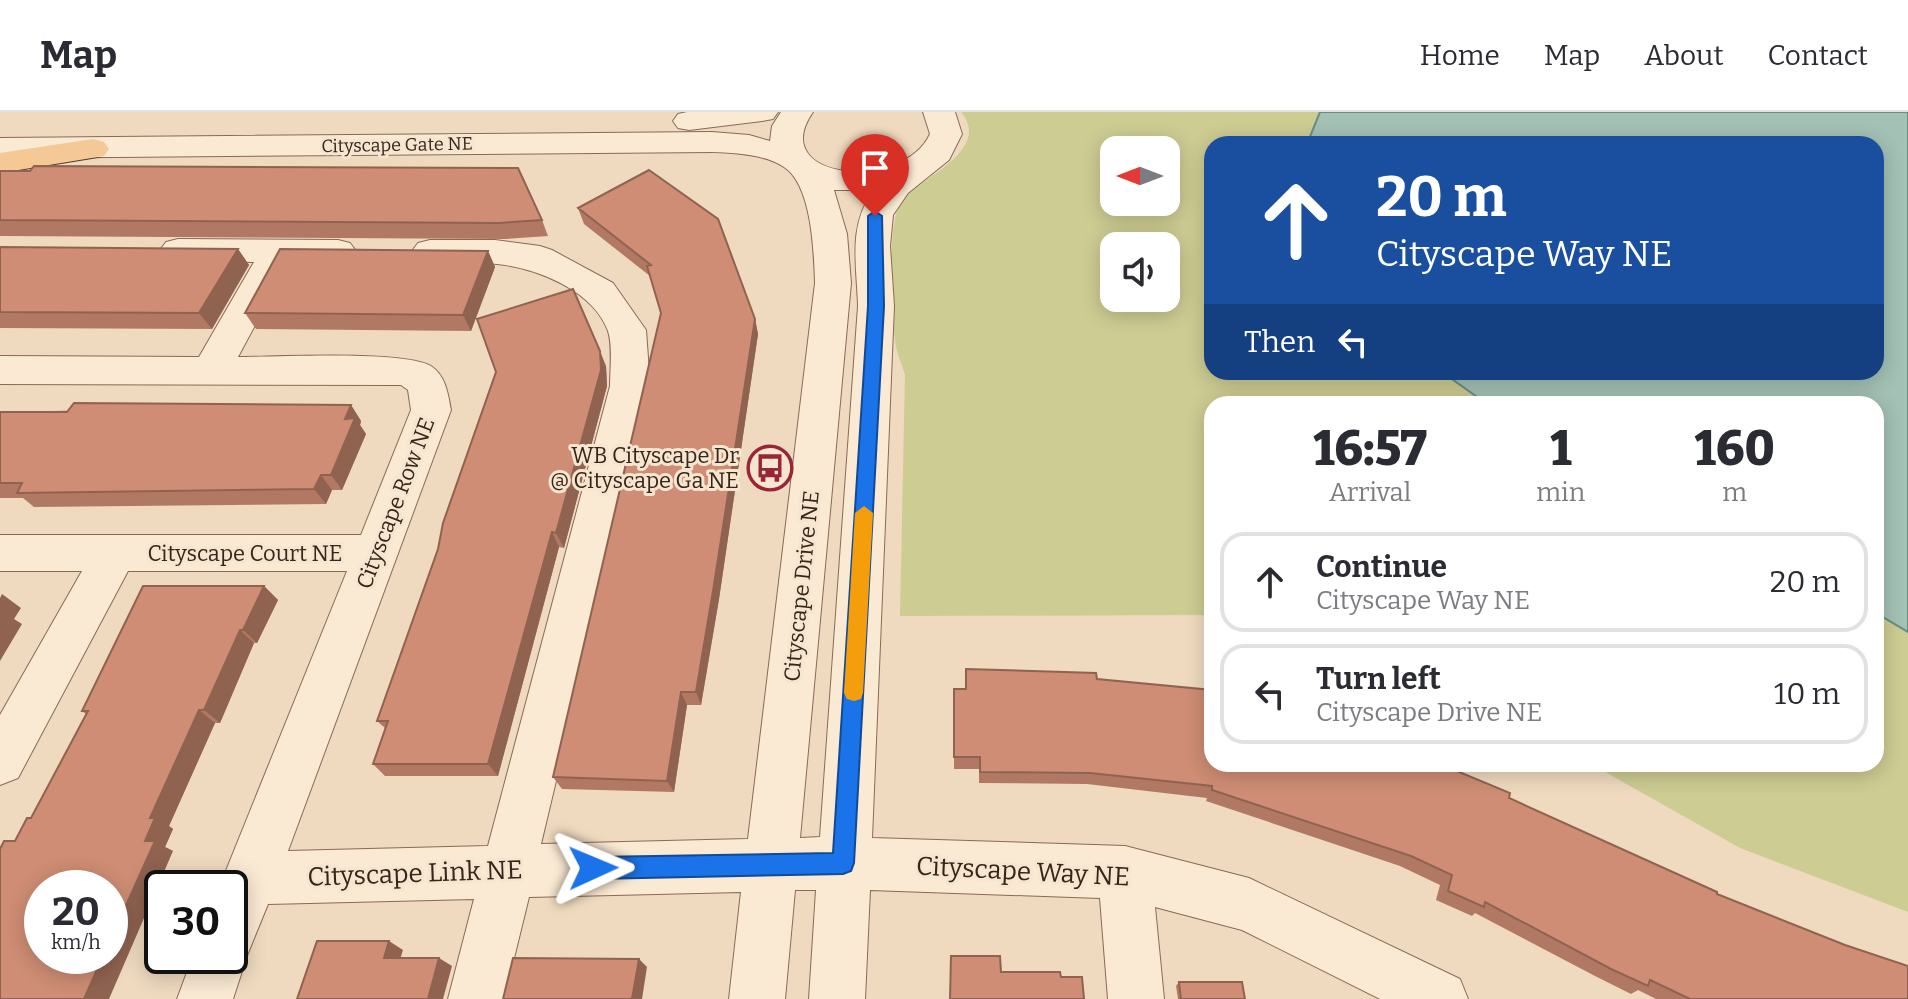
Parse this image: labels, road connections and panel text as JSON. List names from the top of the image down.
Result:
{
  "streets": {
    "street": [
      "Cityscape Gate NE",
      "Cityscape Row NE",
      "Cityscape Court NE",
      "Cityscape Drive NE",
      "Cityscape Way NE",
      "Cityscape Link NE"
    ]
  },
  "crossings": [
    ["Cityscape Gate NE", "Cityscape Drive NE"],
    ["Cityscape Row NE", "Cityscape Court NE"],
    ["Cityscape Row NE", "Cityscape Link NE"],
    ["Cityscape Drive NE", "Cityscape Way NE"],
    ["Cityscape Drive NE", "Cityscape Link NE"],
    ["Cityscape Way NE", "Cityscape Link NE"]
  ],
  "places": {
    "bus stop": ["WB Cityscape Dr @ Cityscape Ga NE"]
  },
  "north": "left",
  "page": {
    "header": "Map",
    "nav": [
      "Home",
      "Map",
      "About",
      "Contact"
    ],
    "turn": ["20 m", "Cityscape Way NE"],
    "then": "Then",
    "eta": [
      "16:57",
      "Arrival",
      "1",
      "min",
      "160",
      "m"
    ],
    "list": [
      {
        "name": "Continue",
        "note": "Cityscape Way NE",
        "value": "20 m"
      },
      {
        "name": "Turn left",
        "note": "Cityscape Drive NE",
        "value": "10 m"
      }
    ],
    "speed": "20 km/h",
    "limit": "30"
  }
}
